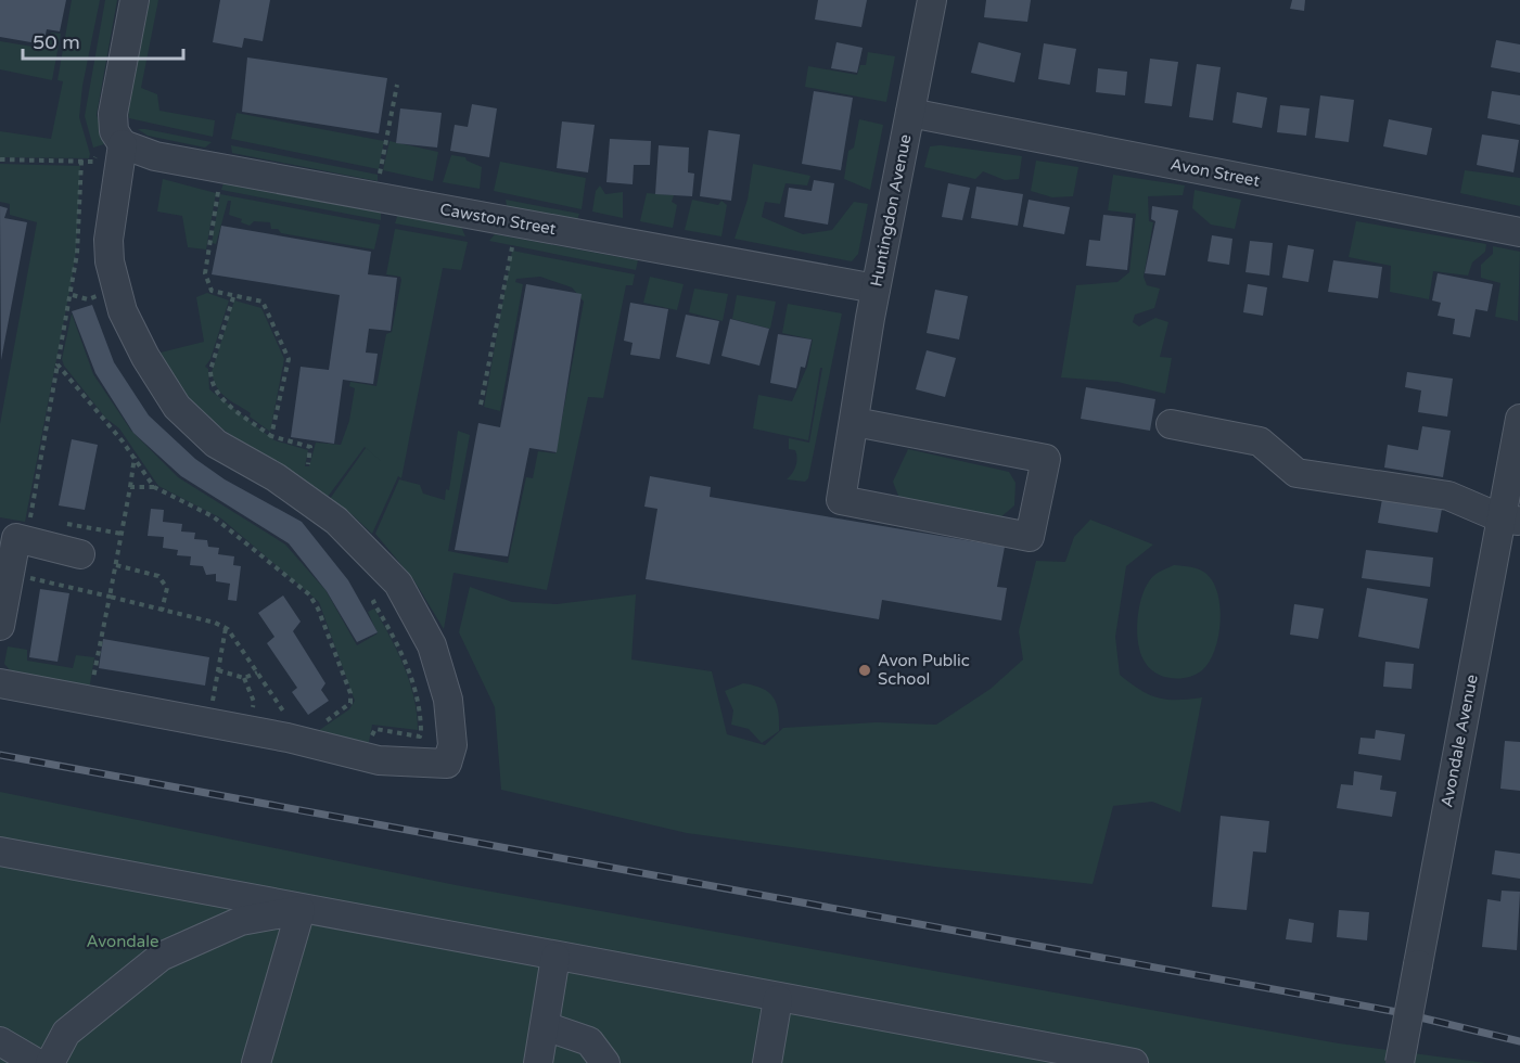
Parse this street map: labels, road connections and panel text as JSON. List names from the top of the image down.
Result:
{
  "streets": {
    "street": [
      "Avon Street",
      "Huntingdon Avenue",
      "Cawston Street",
      "Avondale Avenue"
    ]
  },
  "crossings": [
    ["Avon Street", "Huntingdon Avenue"],
    ["Huntingdon Avenue", "Cawston Street"]
  ],
  "parks": ["Avondale"],
  "places": ["Avon Public School"],
  "scale_bar": "50 m"
}
